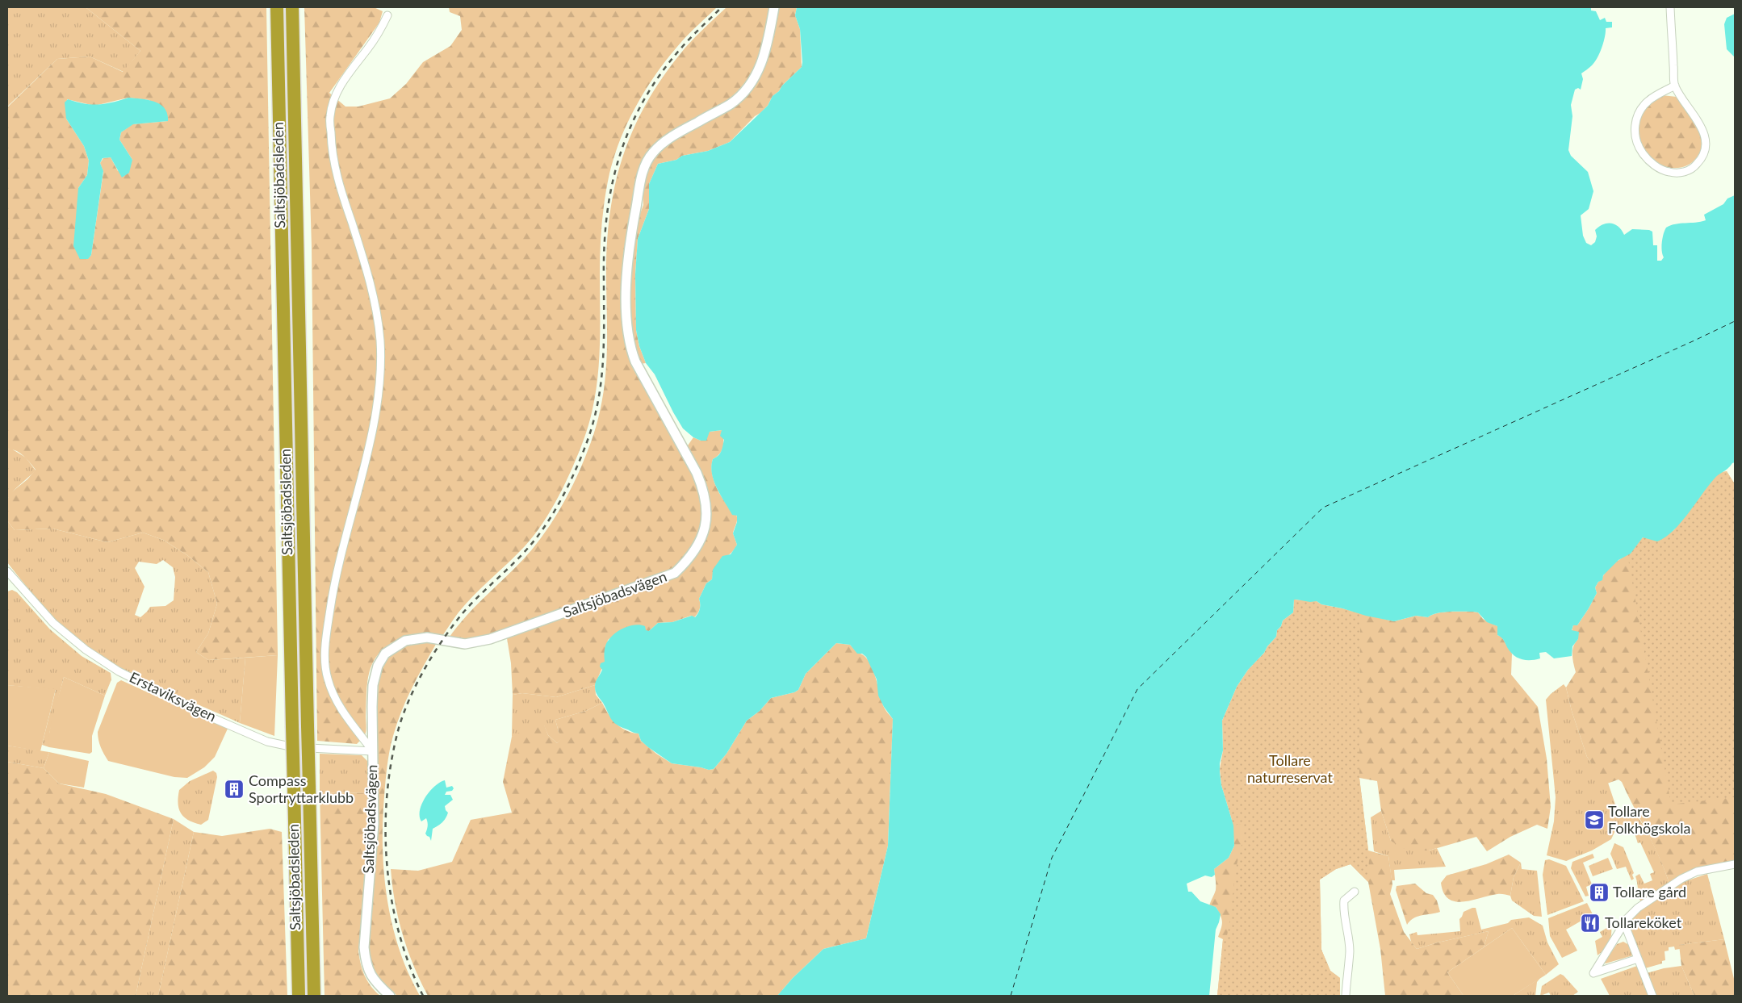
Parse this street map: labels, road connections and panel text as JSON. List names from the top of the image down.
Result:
{
  "streets": {
    "highway": ["Saltsjöbadsleden"],
    "street": ["Saltsjöbadsvägen", "Erstaviksvägen"]
  },
  "crossings": [
    ["Saltsjöbadsvägen", "Erstaviksvägen"]
  ],
  "parks": ["Tollare naturreservat"],
  "places": {
    "building": ["Compass Sportryttarklubb", "Tollare gård"],
    "school or university": ["Tollare Folkhögskola"],
    "restaurant": ["Tollareköket"]
  }
}
